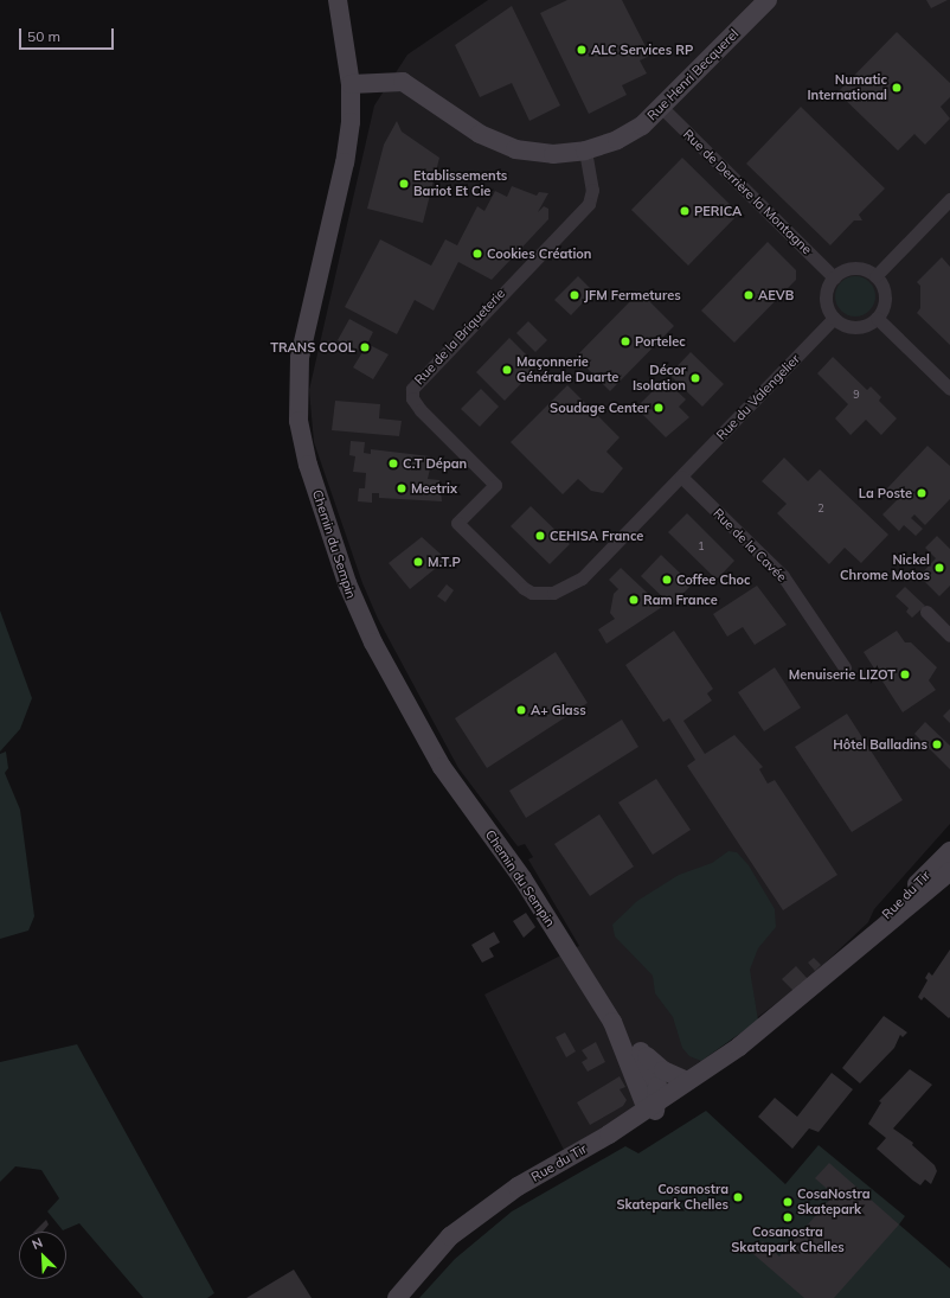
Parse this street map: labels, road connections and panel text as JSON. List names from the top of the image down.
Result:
{
  "streets": {
    "street": [
      "Rue Henri Becquerel",
      "Rue de Derrière la Montagne",
      "Rue de la Briqueterie",
      "Rue du Valengelier",
      "Chemin du Sempin",
      "Rue de la Cavée",
      "Rue du Tir"
    ]
  },
  "crossings": [
    ["Rue Henri Becquerel", "Rue de Derrière la Montagne"],
    ["Rue Henri Becquerel", "Rue de la Briqueterie"],
    ["Rue Henri Becquerel", "Chemin du Sempin"],
    ["Rue de Derrière la Montagne", "Rue du Valengelier"],
    ["Rue de la Briqueterie", "Rue du Valengelier"],
    ["Rue de la Briqueterie", "Rue de la Cavée"],
    ["Rue du Valengelier", "Rue de la Cavée"],
    ["Chemin du Sempin", "Rue du Tir"]
  ],
  "places": [
    "ALC Services RP",
    "Numatic International",
    "Etablissements Bariot Et Cie",
    "PERICA",
    "Cookies Création",
    "JFM Fermetures",
    "AEVB",
    "Portelec",
    "TRANS COOL",
    "Maçonnerie Générale Duarte",
    "Décor Isolation",
    "Soudage Center",
    "C.T Dépan",
    "Meetrix",
    "La Poste",
    "CEHISA France",
    "M.T.P",
    "Nickel Chrome Motos",
    "Coffee Choc",
    "Ram France",
    "Menuiserie LIZOT",
    "A+ Glass",
    "Hôtel Balladins",
    "Cosanostra Skatepark Chelles",
    "CosaNostra Skatepark",
    "Cosanostra Skatapark Chelles"
  ],
  "house_numbers": ["9", "2", "1"],
  "scale_bar": "50 m",
  "north": "top left"
}
